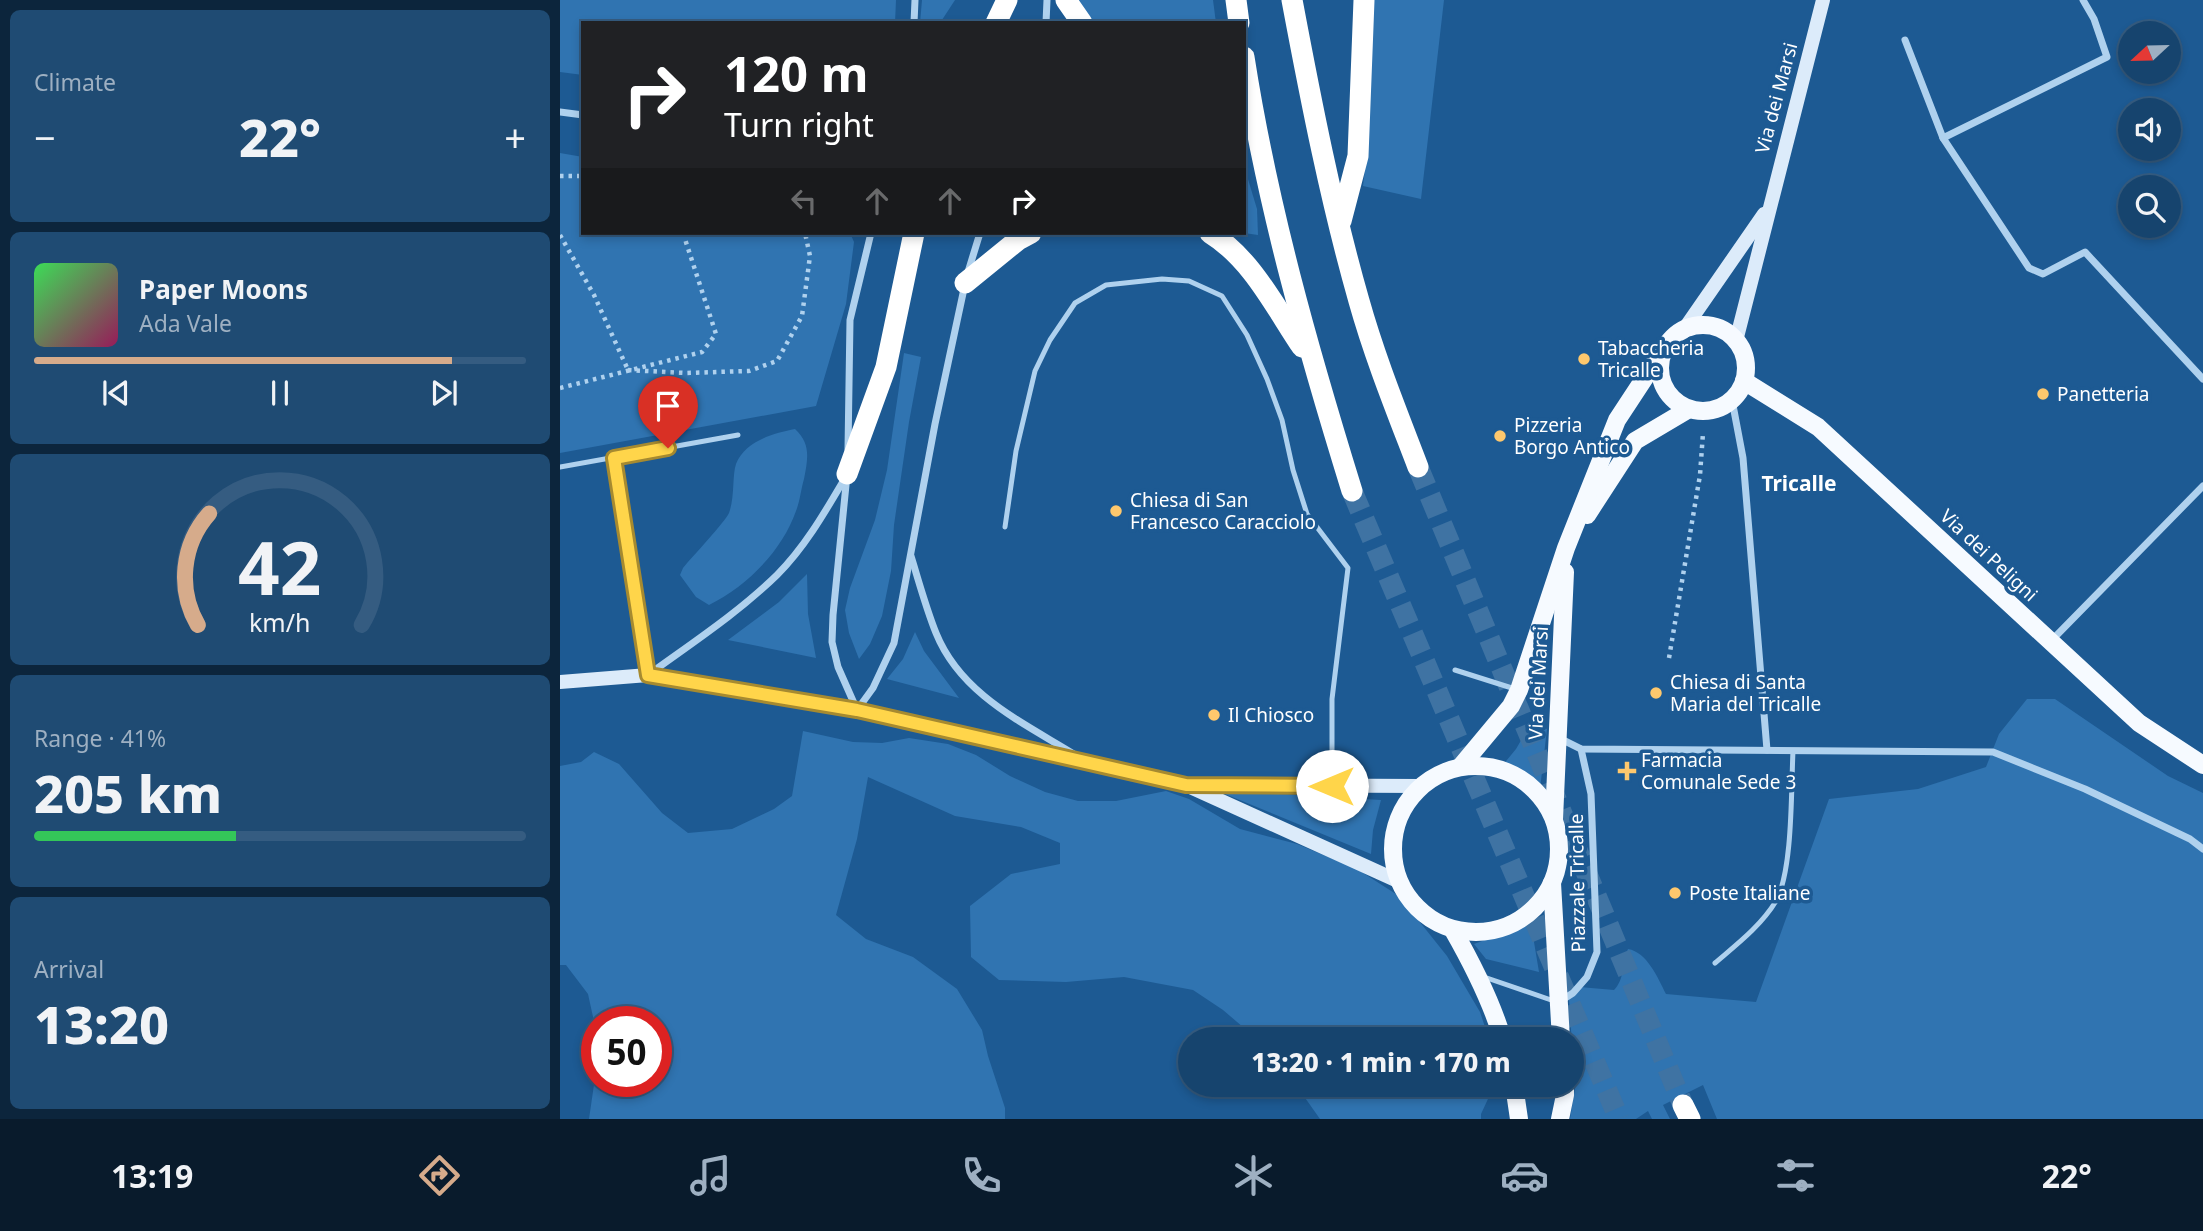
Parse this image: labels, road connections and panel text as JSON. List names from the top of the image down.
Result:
{
  "streets": {
    "main road": ["Via dei Marsi", "Via dei Peligni"],
    "street": ["Piazzale Tricalle"]
  },
  "crossings": [
    ["Via dei Marsi", "Via dei Peligni"]
  ],
  "districts": ["Tricalle"],
  "places": {
    "other": [
      "Tabaccheria Tricalle",
      "Panetteria",
      "Pizzeria Borgo Antico",
      "Chiesa di San Francesco Caracciolo",
      "Chiesa di Santa Maria del Tricalle",
      "Il Chiosco",
      "Poste Italiane"
    ],
    "health": ["Farmacia Comunale Sede 3"]
  },
  "north": "left",
  "page": {
    "tile": [
      "Climate",
      ["Range · 41%", "205 km"],
      ["Arrival", "13:20"]
    ],
    "turn": ["120 m", "Turn right"],
    "heat": ["−", "22°", "+"],
    "song": ["Paper Moons", "Ada Vale"],
    "limit": "50",
    "trip": "13:20 · 1 min · 170 m",
    "tabs": ["13:19", "22°"],
    "gauge": ["42", "km/h"]
  }
}
